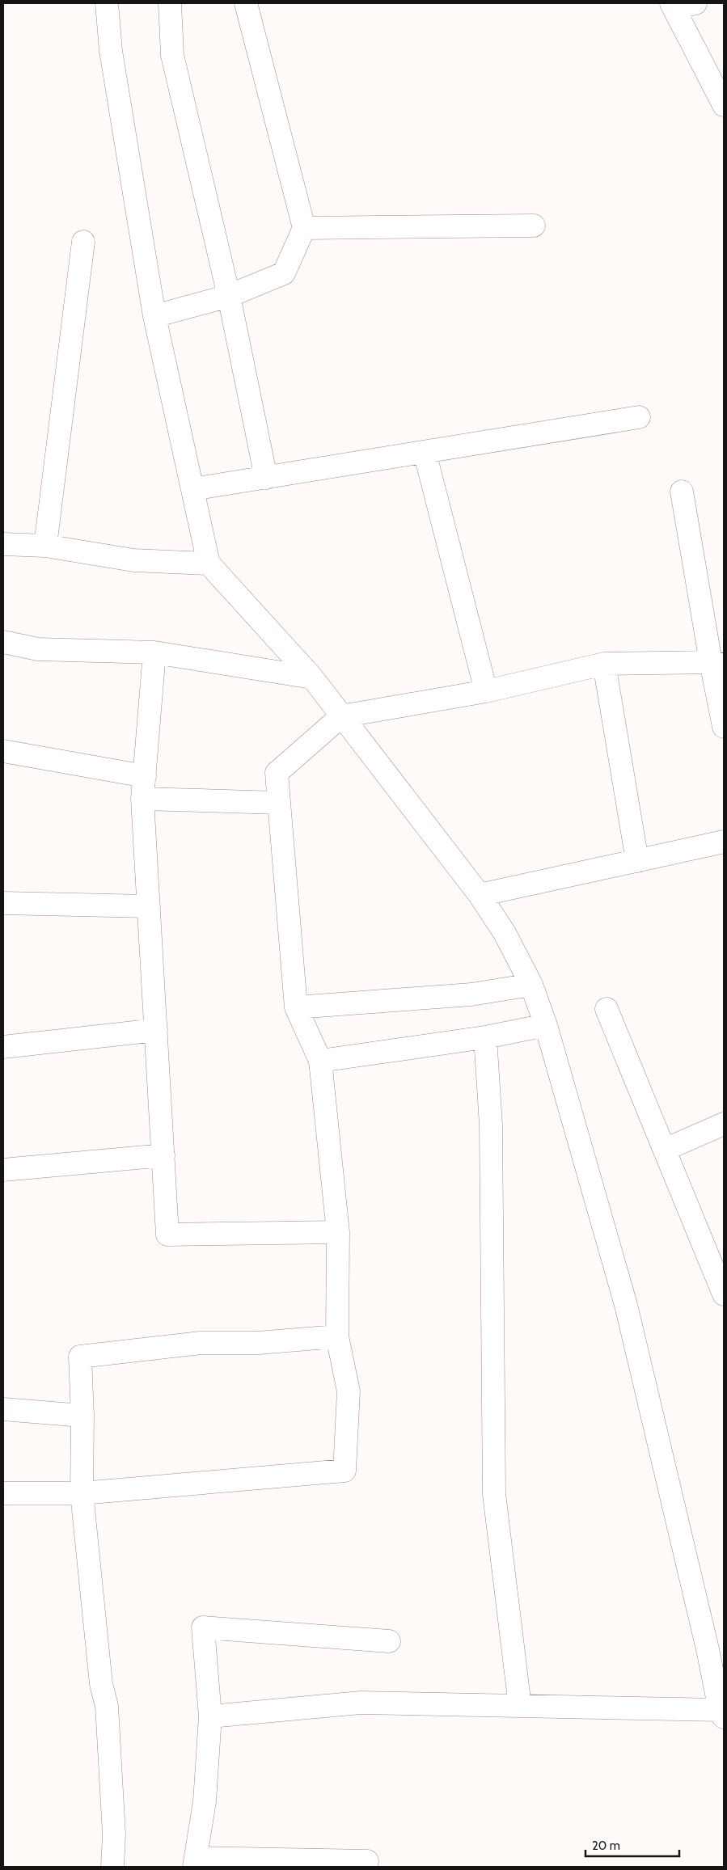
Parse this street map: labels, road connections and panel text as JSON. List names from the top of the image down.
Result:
{
  "scale_bar": "20 m"
}
